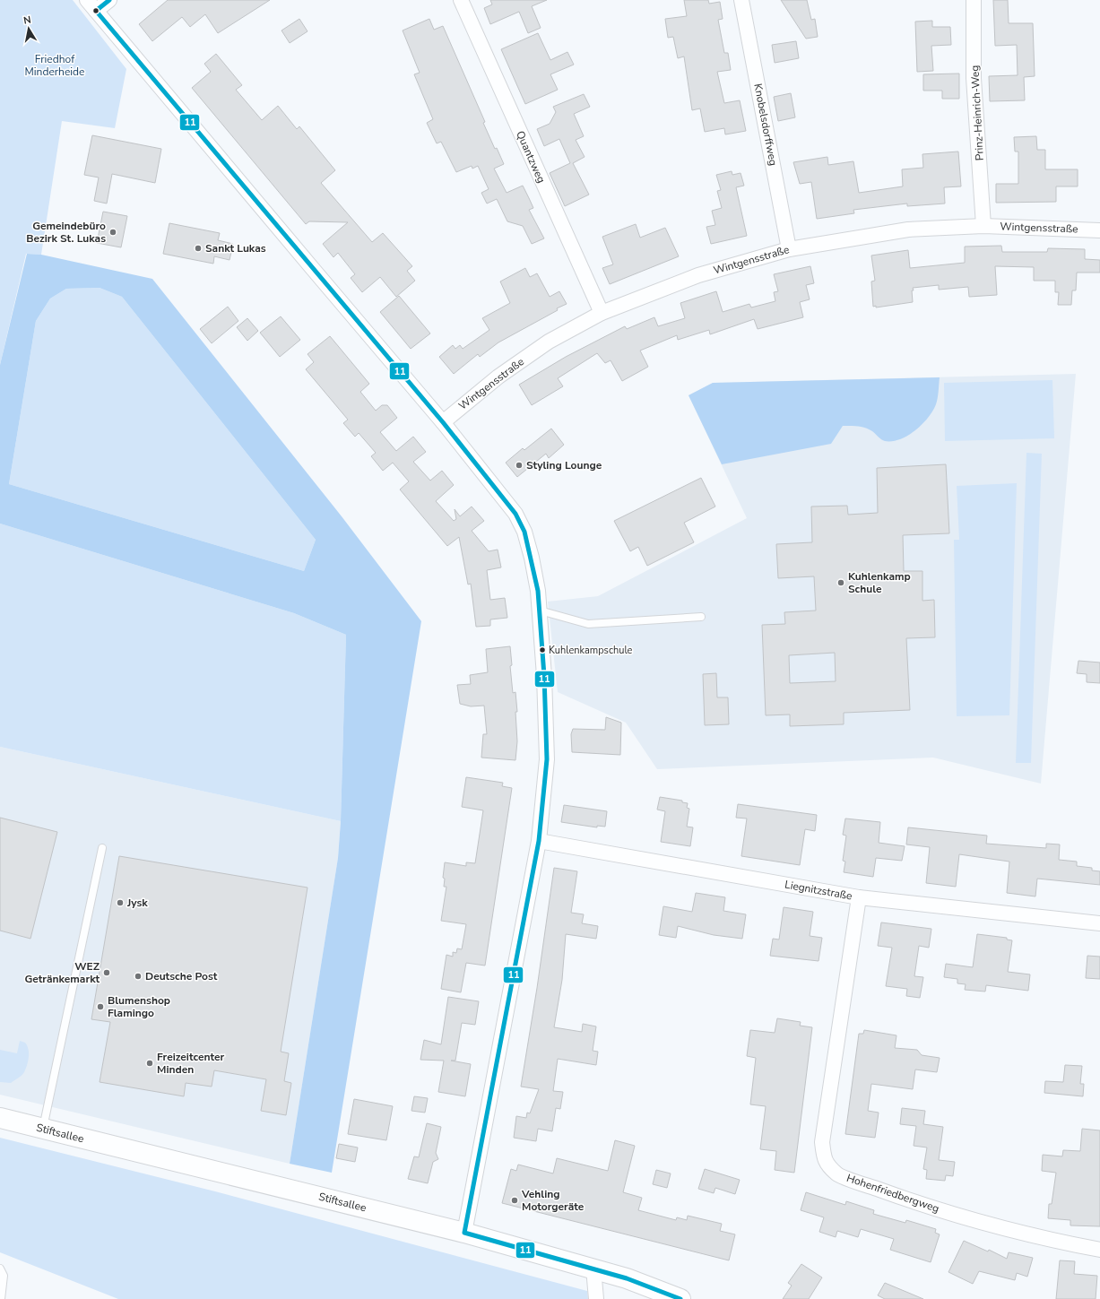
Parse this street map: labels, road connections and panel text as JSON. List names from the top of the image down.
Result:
{
  "streets": {
    "main road": ["Stiftsallee"],
    "street": [
      "Prinz-Heinrich-Weg",
      "Knobelsdorffweg",
      "Quantzweg",
      "Wintgensstraße",
      "Liegnitzstraße",
      "Hohenfriedbergweg"
    ]
  },
  "crossings": [
    ["Prinz-Heinrich-Weg", "Wintgensstraße"],
    ["Knobelsdorffweg", "Wintgensstraße"],
    ["Quantzweg", "Wintgensstraße"],
    ["Liegnitzstraße", "Hohenfriedbergweg"]
  ],
  "parks": ["Friedhof Minderheide"],
  "places": [
    "Gemeindebüro Bezirk St. Lukas",
    "Sankt Lukas",
    "Styling Lounge",
    "Kuhlenkamp Schule",
    "Kuhlenkampschule",
    "Jysk",
    "WEZ Getränkemarkt",
    "Deutsche Post",
    "Blumenshop Flamingo",
    "Freizeitcenter Minden",
    "Vehling Motorgeräte"
  ],
  "lines": ["transit line 11"],
  "north": "top"
}
